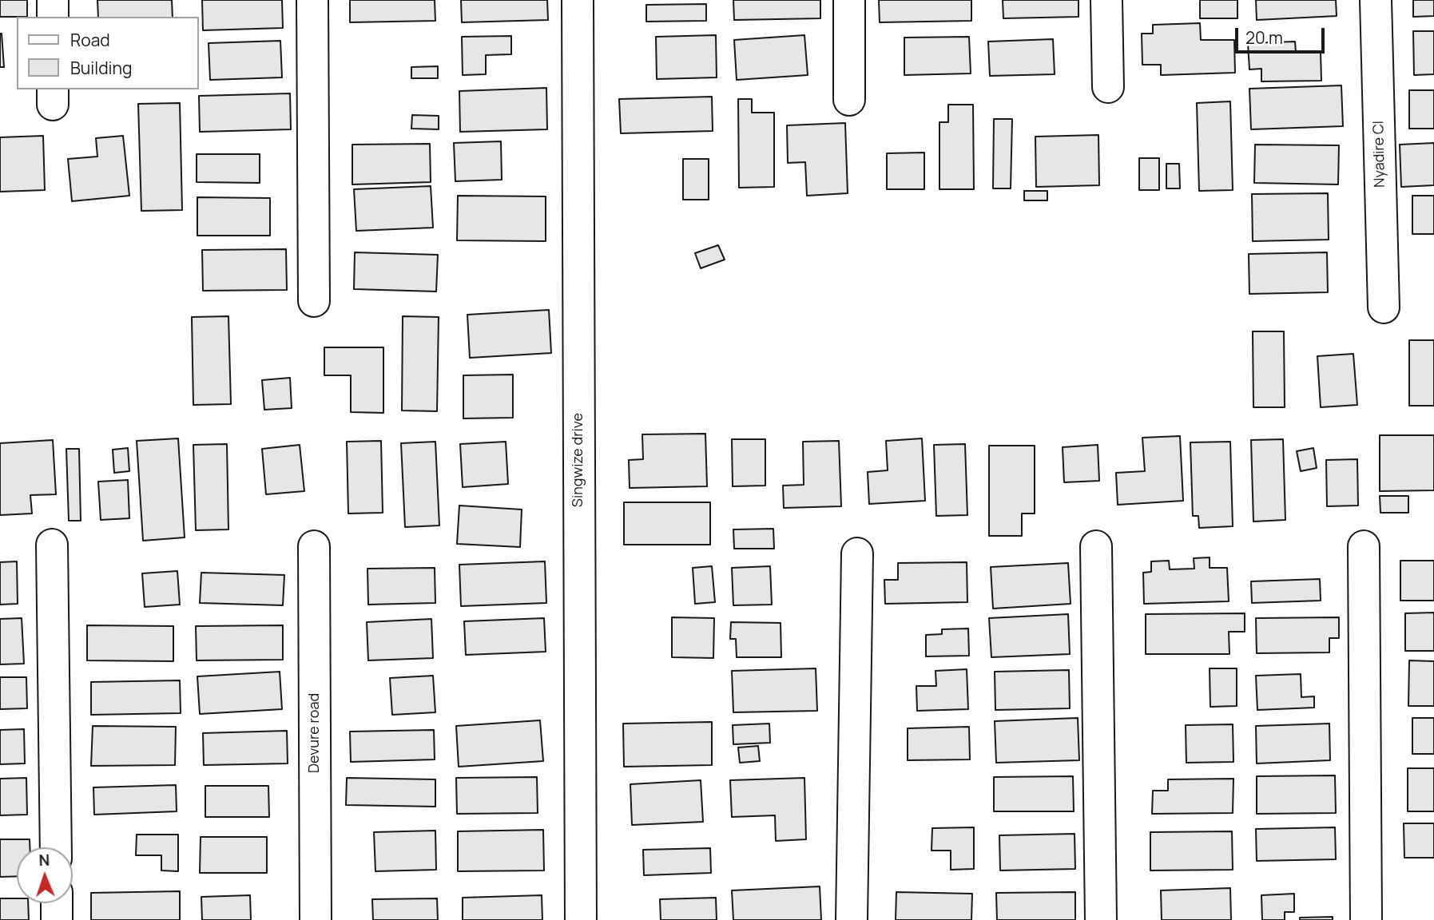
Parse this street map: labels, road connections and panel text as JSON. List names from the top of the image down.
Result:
{
  "streets": {
    "street": ["Nyadire Cl", "Singwize drive", "Devure road"]
  },
  "legend": ["Road", "Building"],
  "scale_bar": "20 m",
  "north": "top"
}
